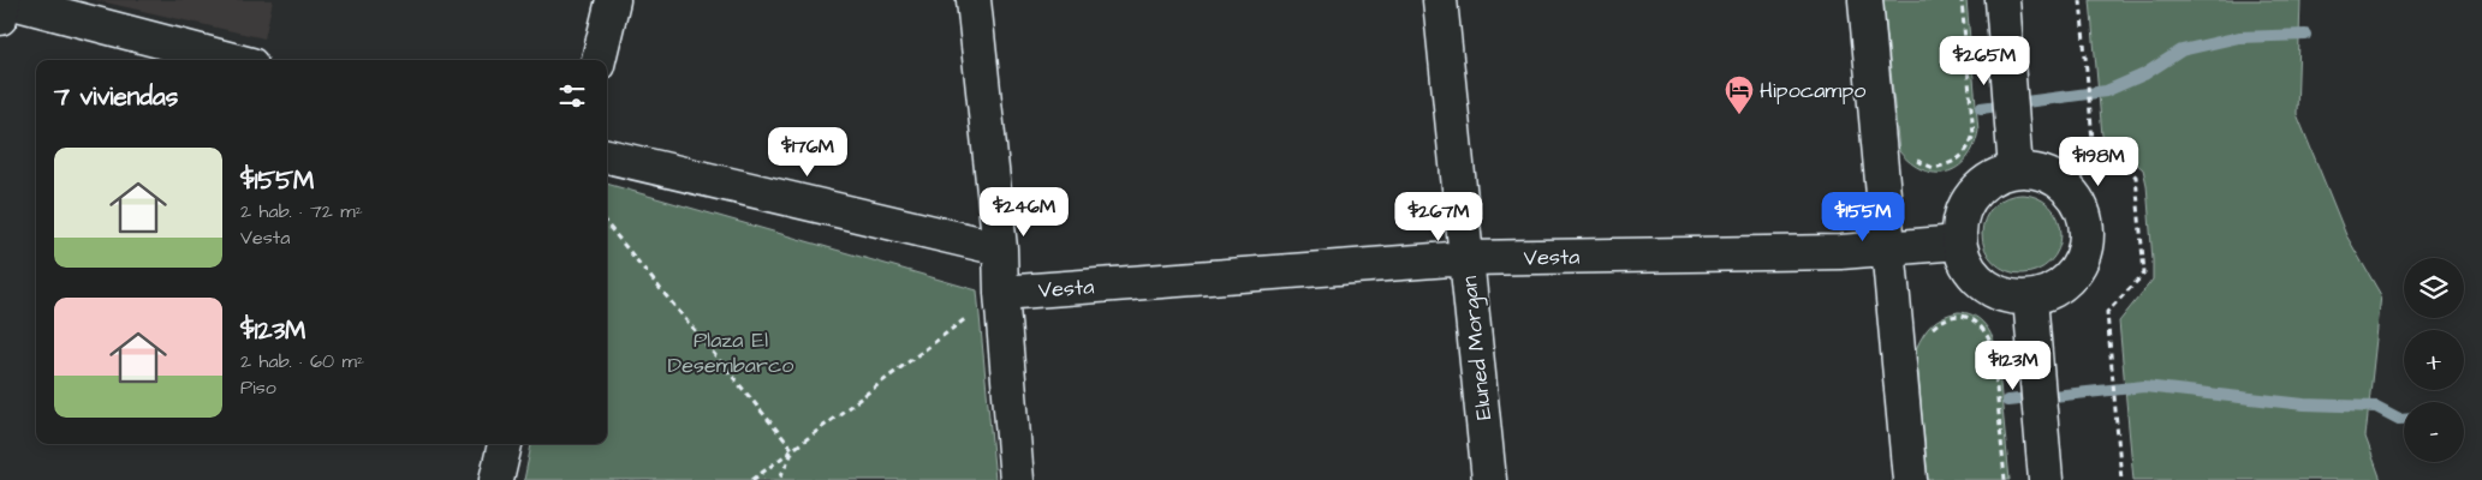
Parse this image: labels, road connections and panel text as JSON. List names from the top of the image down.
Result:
{
  "streets": {
    "street": ["Vesta", "Eluned Morgan"]
  },
  "crossings": [
    ["Vesta", "Eluned Morgan"]
  ],
  "parks": ["Plaza El Desembarco"],
  "places": {
    "hotel": ["Hipocampo"]
  },
  "page": {
    "price": [
      "$265M",
      "$176M",
      "$198M",
      "$246M",
      "$267M",
      "$155M",
      "$123M"
    ],
    "heading": "7 viviendas",
    "list": [
      {
        "name": "$155M",
        "note": "2 hab. · 72 m² · Vesta"
      },
      {
        "name": "$123M",
        "note": "2 hab. · 60 m² · Piso"
      }
    ],
    "map_buttons": ["+", "−"]
  }
}
